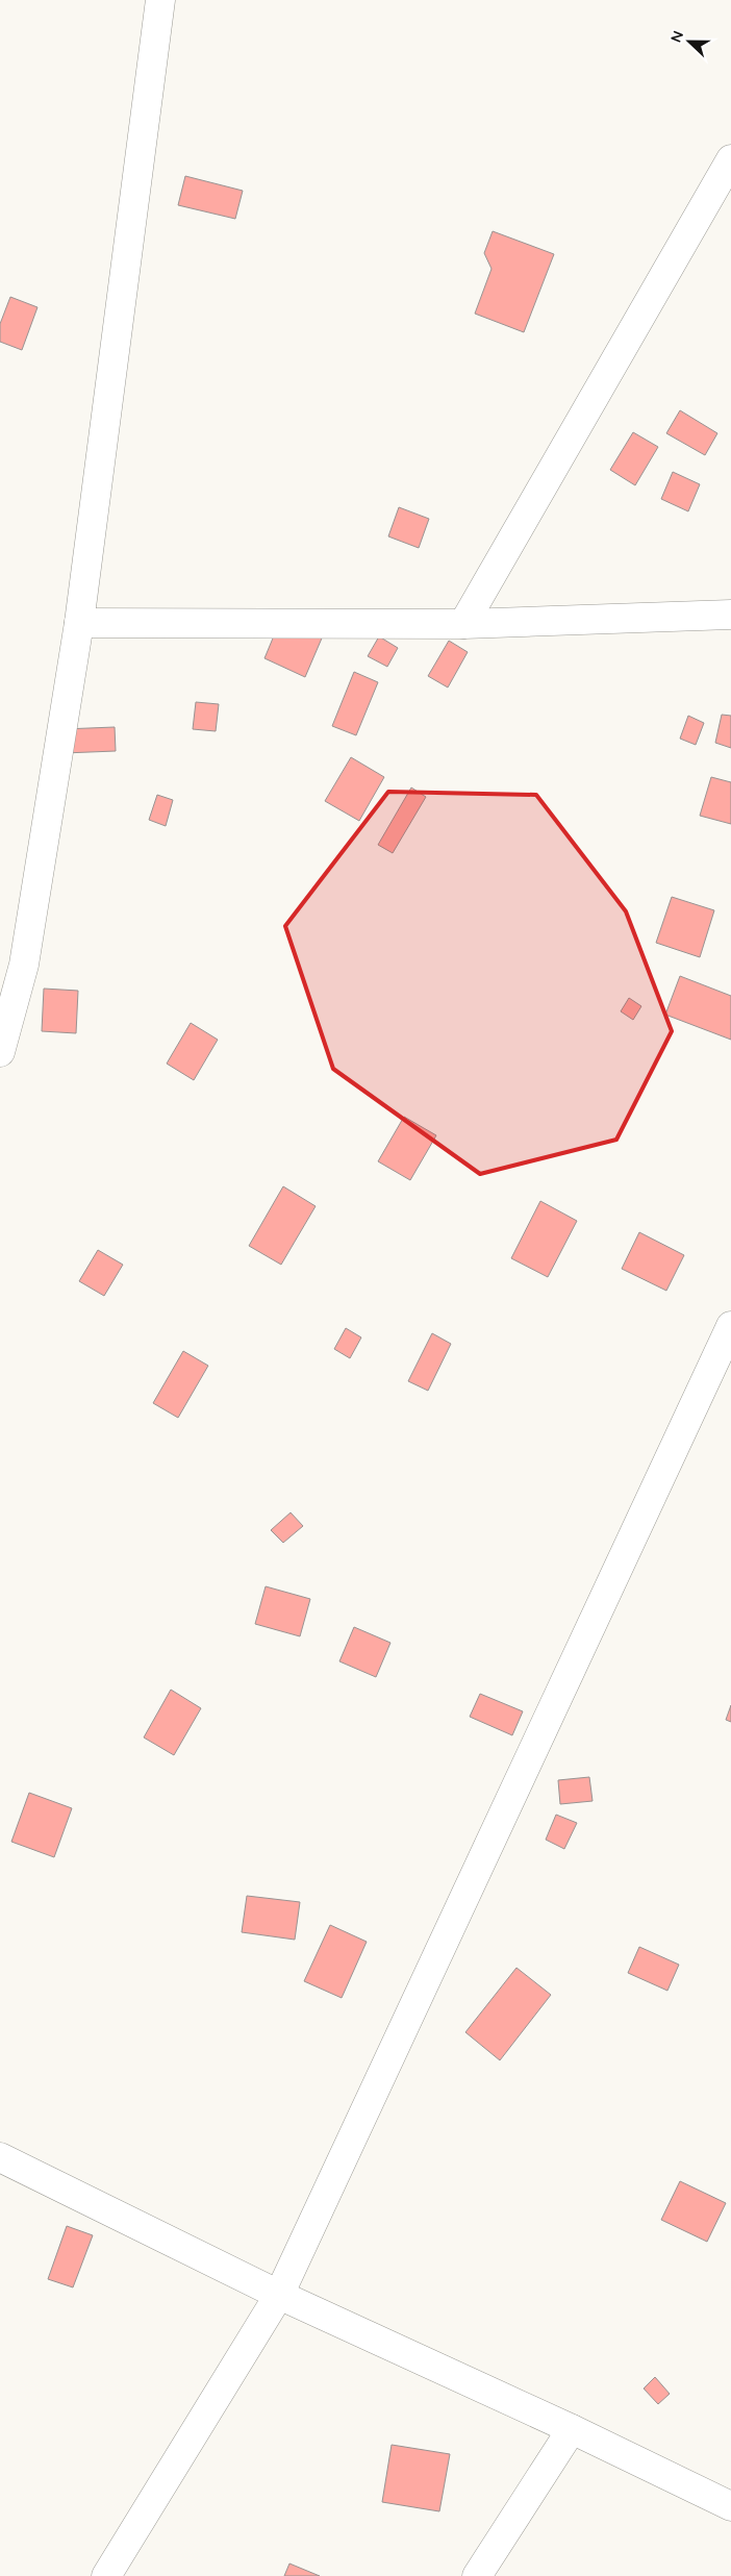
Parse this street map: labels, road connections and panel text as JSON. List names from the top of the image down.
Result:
{
  "north": "left"
}
